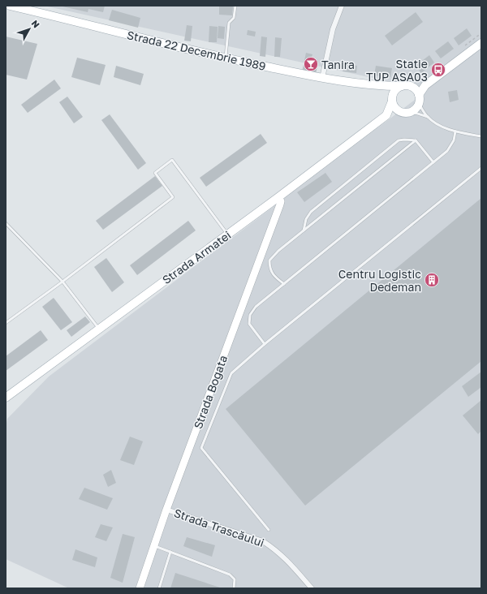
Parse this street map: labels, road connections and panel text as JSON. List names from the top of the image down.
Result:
{
  "streets": {
    "main road": ["Strada 22 Decembrie 1989", "Strada Armatei", "Strada Bogata"],
    "street": ["Strada Trascăului"]
  },
  "crossings": [
    ["Strada 22 Decembrie 1989", "Strada Armatei"],
    ["Strada Armatei", "Strada Bogata"],
    ["Strada Bogata", "Strada Trascăului"]
  ],
  "places": {
    "bar": ["Tanira"],
    "bus stop": ["Statie TUP ASA03"],
    "building": ["Centru Logistic Dedeman"]
  },
  "north": "top right"
}
